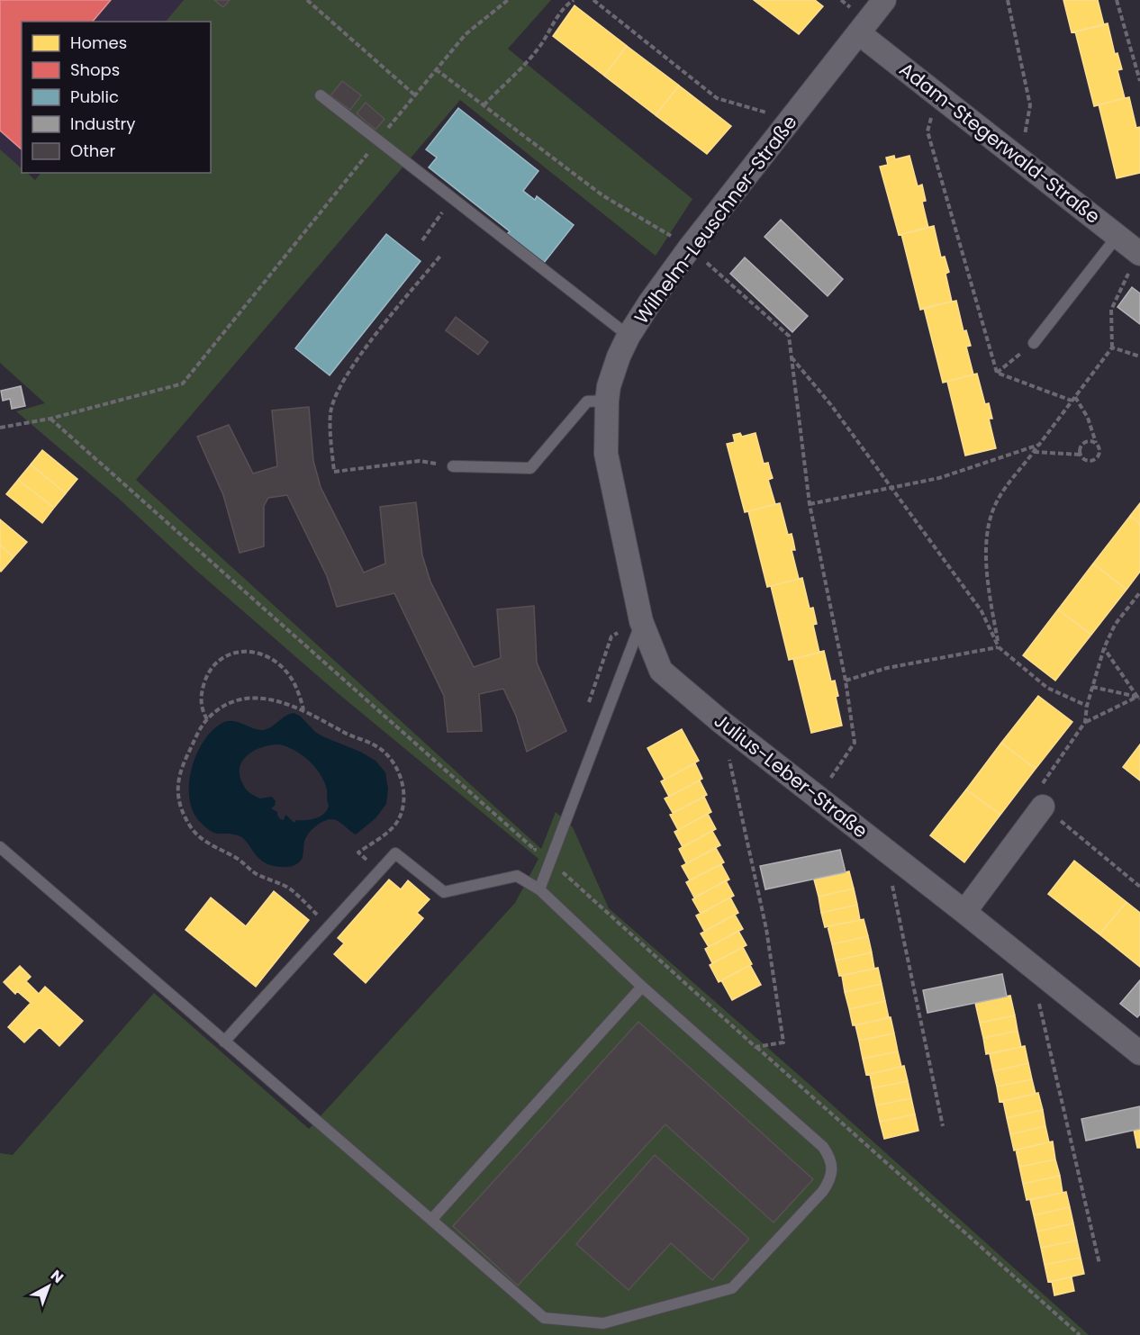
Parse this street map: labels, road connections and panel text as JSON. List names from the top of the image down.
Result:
{
  "streets": {
    "street": ["Adam-Stegerwald-Straße", "Wilhelm-Leuschner-Straße", "Julius-Leber-Straße"]
  },
  "crossings": [
    ["Adam-Stegerwald-Straße", "Wilhelm-Leuschner-Straße"],
    ["Wilhelm-Leuschner-Straße", "Julius-Leber-Straße"]
  ],
  "legend": [
    "Homes",
    "Shops",
    "Public",
    "Industry",
    "Other"
  ],
  "north": "top right"
}
